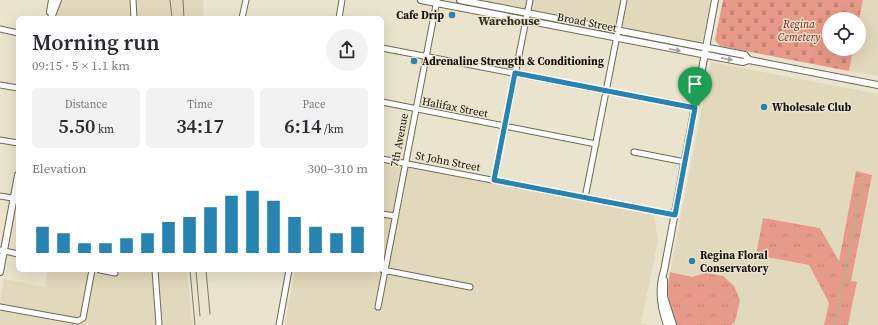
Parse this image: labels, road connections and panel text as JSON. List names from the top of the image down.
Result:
{
  "streets": {
    "main road": ["Broad Street"],
    "street": ["Halifax Street", "7th Avenue", "St John Street"]
  },
  "crossings": [
    ["Broad Street", "7th Avenue"],
    ["Halifax Street", "7th Avenue"],
    ["7th Avenue", "St John Street"]
  ],
  "districts": ["Warehouse"],
  "parks": ["Regina Cemetery"],
  "places": [
    "Cafe Drip",
    "Adrenaline Strength & Conditioning",
    "Wholesale Club",
    "Regina Floral Conservatory"
  ],
  "page": {
    "heading": ["Morning run", "09:15 · 5 × 1.1 km"],
    "stats": [
      ["Distance", "5.50 km"],
      ["Time", "34:17"],
      ["Pace", "6:14 /km"]
    ],
    "chart": ["Elevation", "300–310 m"]
  }
}
